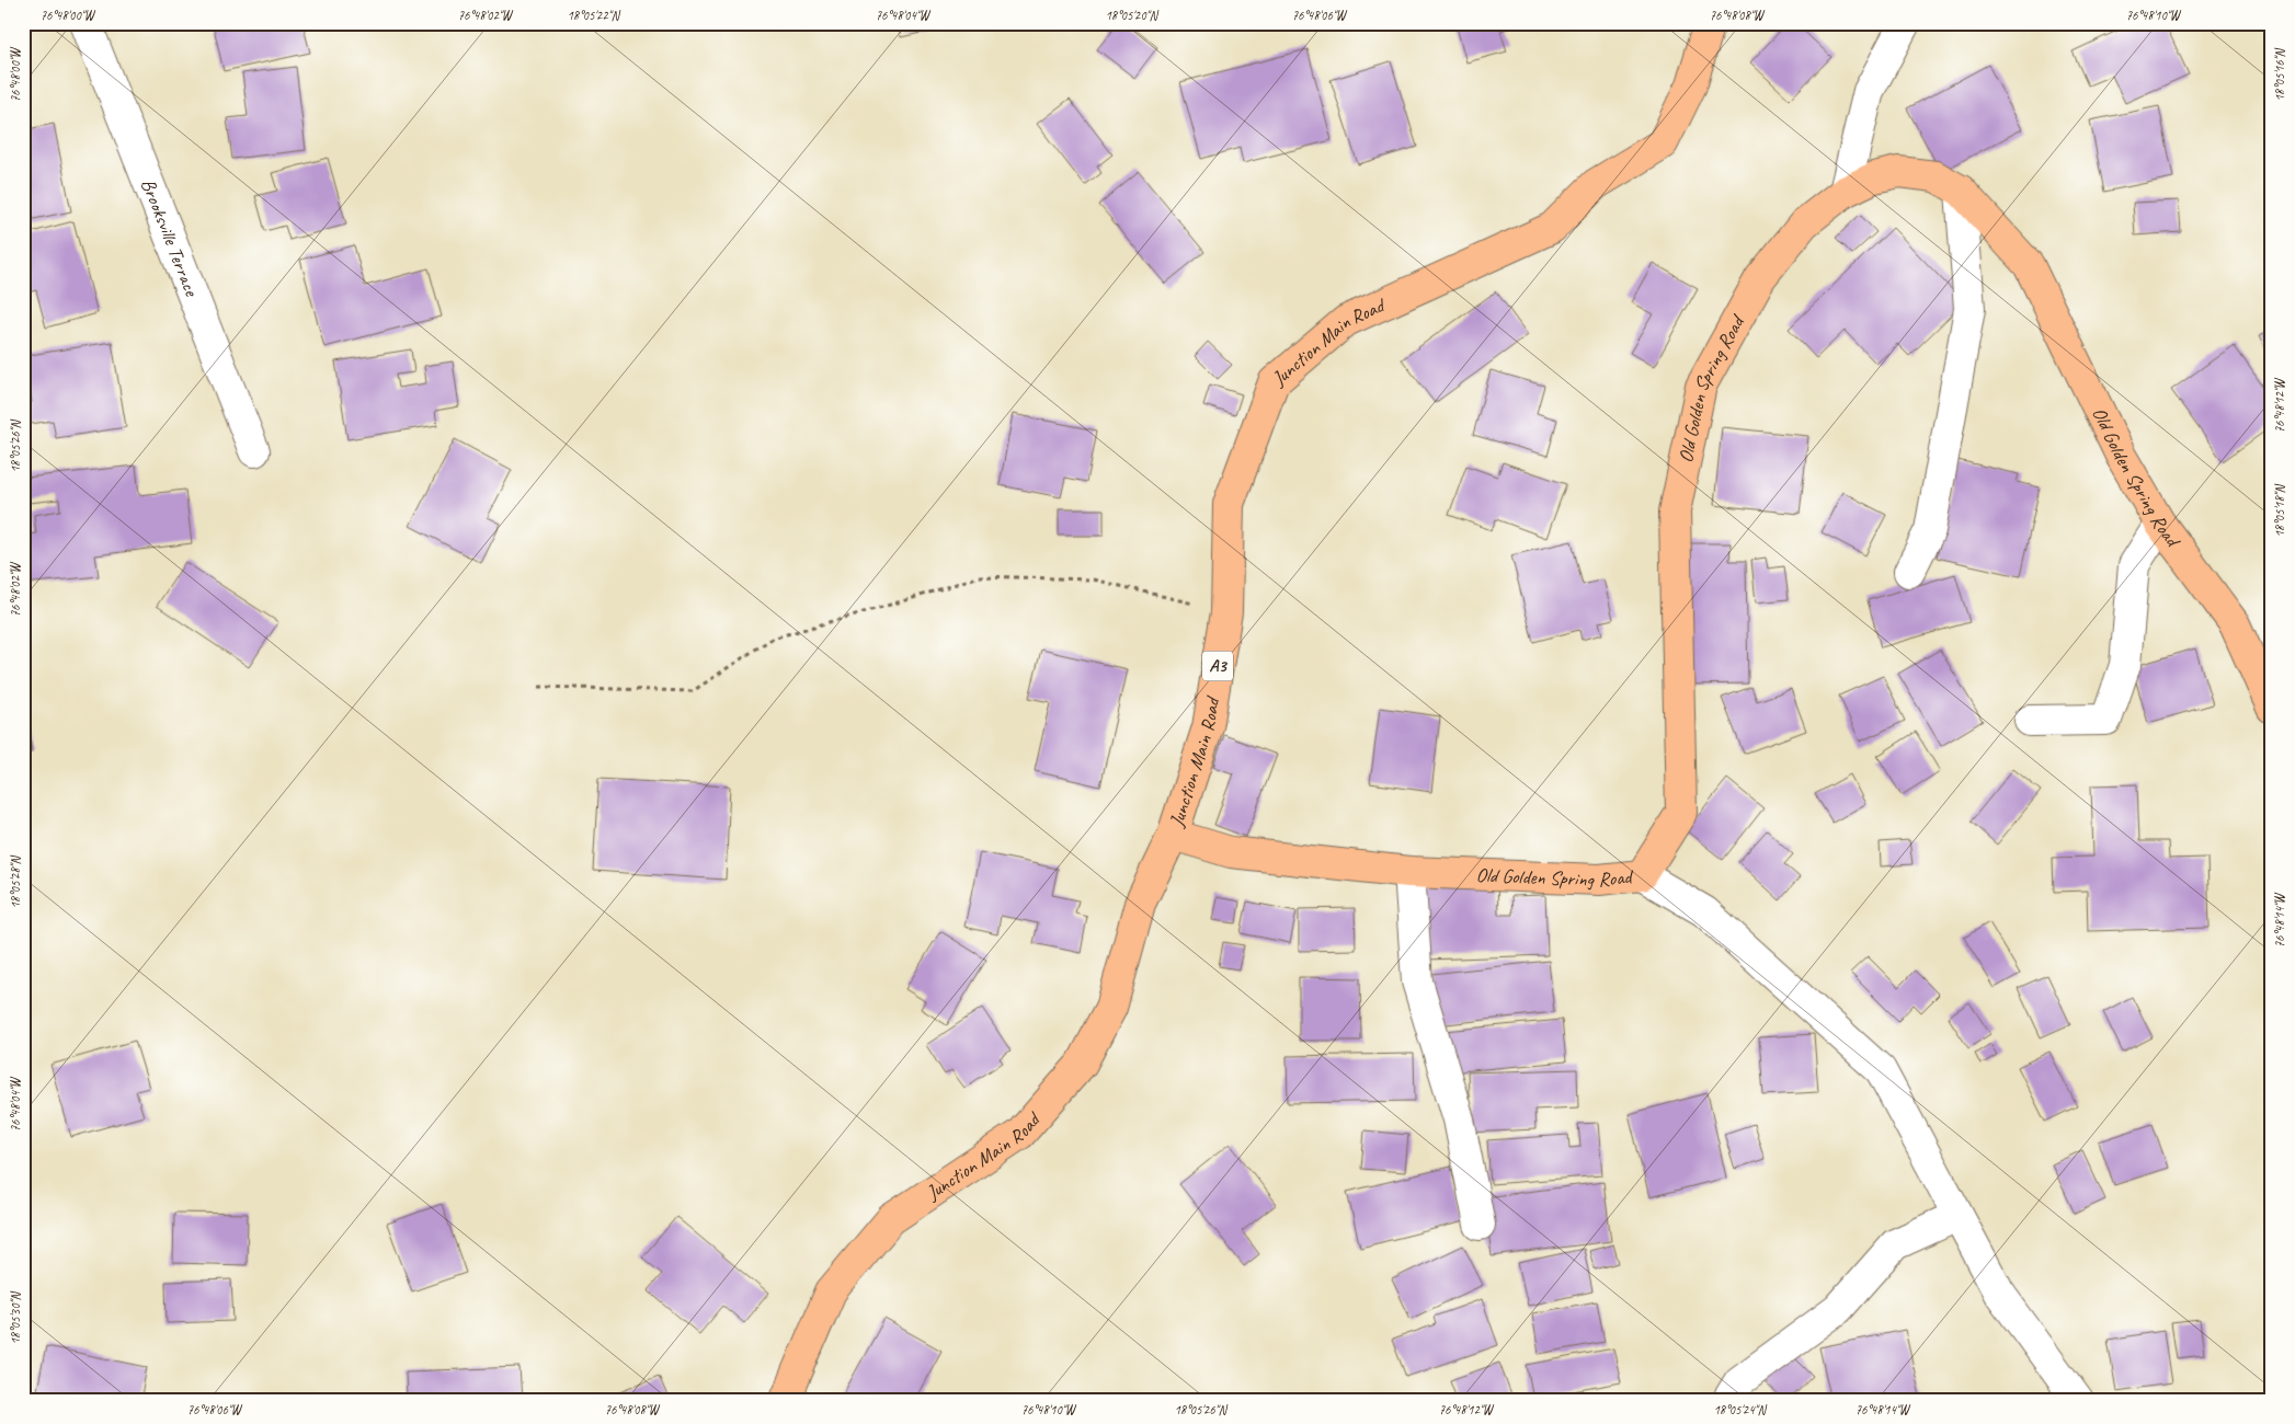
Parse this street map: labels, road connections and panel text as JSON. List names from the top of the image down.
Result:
{
  "streets": {
    "main road": ["Junction Main Road", "Old Golden Spring Road", "A3"],
    "street": ["Brooksville Terrace"]
  },
  "crossings": [
    ["Junction Main Road", "Old Golden Spring Road"]
  ],
  "coordinates": [
    "76°48'00\"W",
    "76°48'02\"W",
    "18°05'22\"N",
    "76°48'04\"W",
    "18°05'20\"N",
    "76°48'06\"W",
    "76°48'08\"W",
    "76°48'10\"W",
    "18°05'16\"N",
    "76°48'12\"W",
    "18°05'26\"N",
    "18°05'18\"N",
    "18°05'28\"N",
    "76°48'14\"W",
    "18°05'30\"N",
    "18°05'24\"N"
  ]
}
